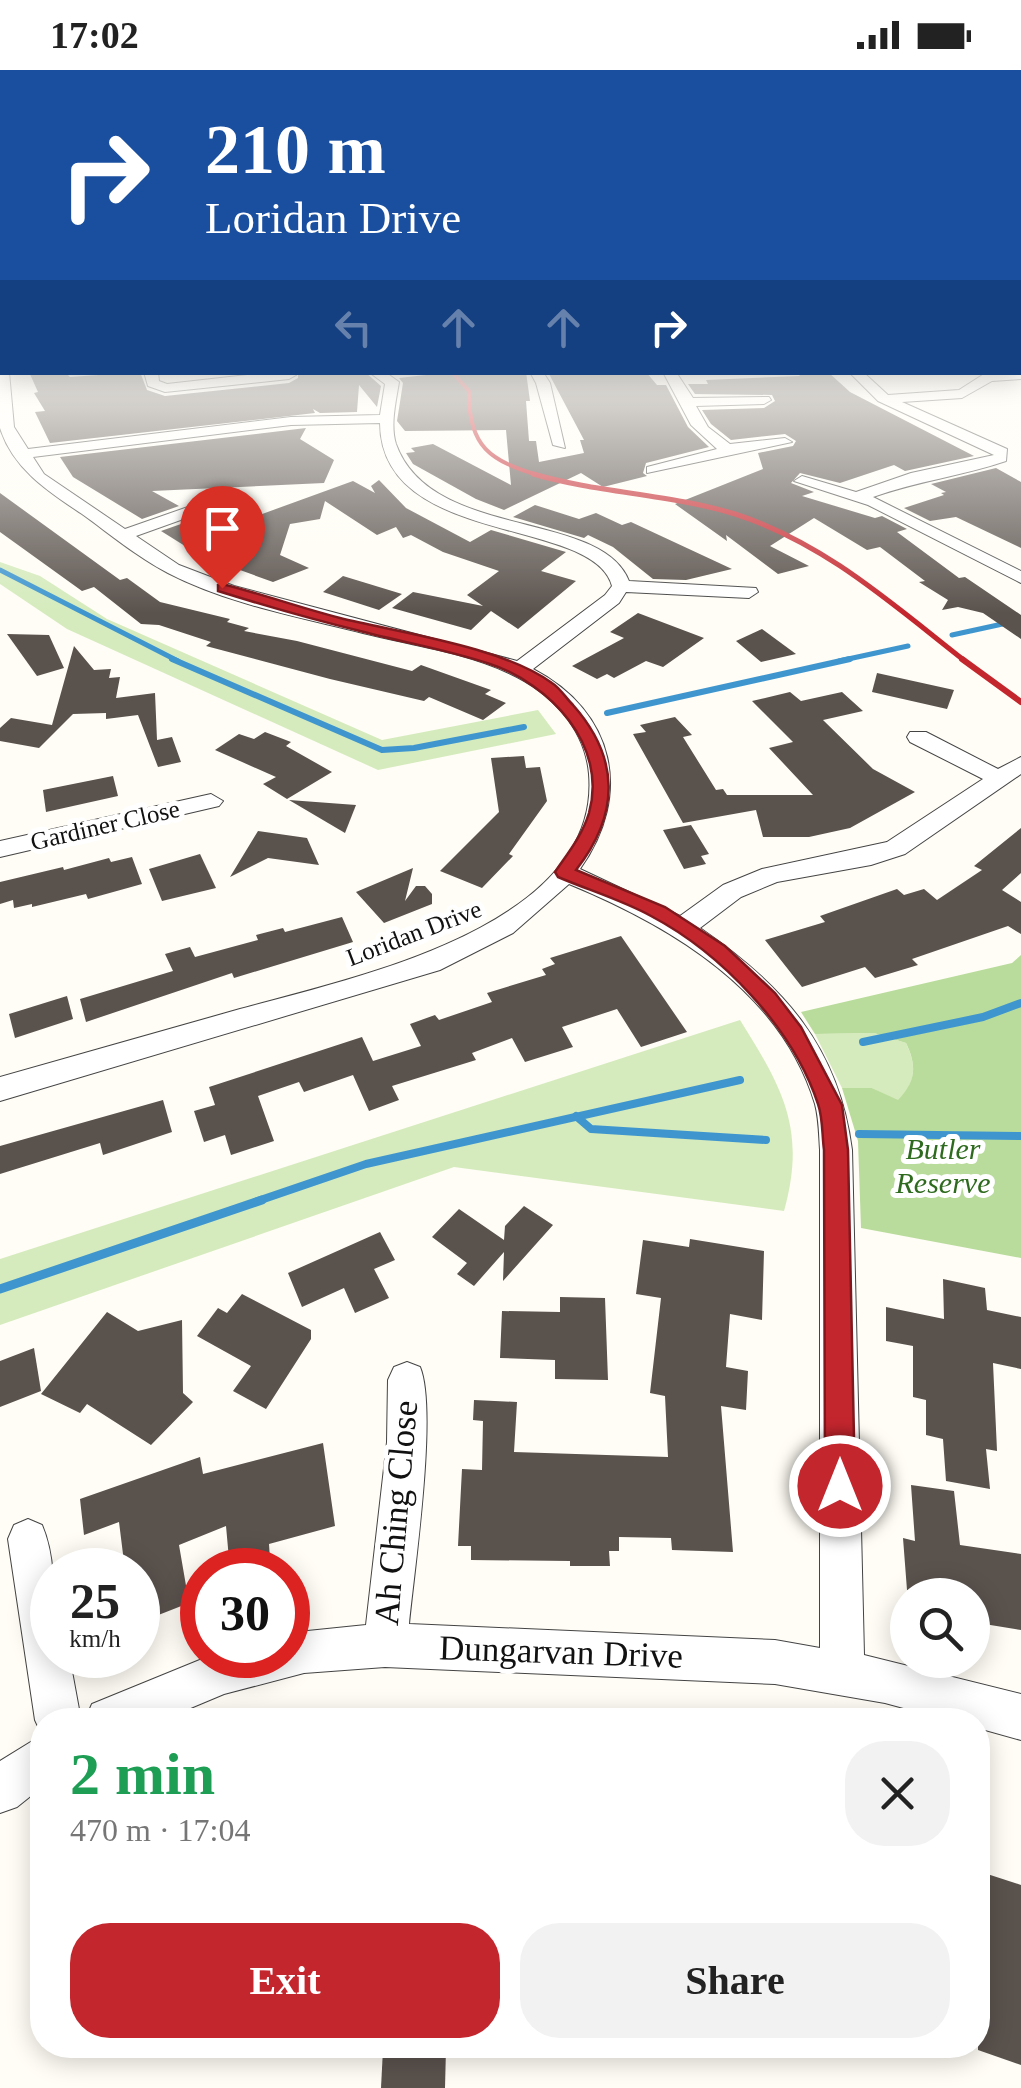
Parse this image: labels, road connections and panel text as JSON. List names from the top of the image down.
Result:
{
  "streets": {
    "street": [
      "Gardiner Close",
      "Loridan Drive",
      "Ah Ching Close",
      "Dungarvan Drive"
    ]
  },
  "crossings": [
    ["Ah Ching Close", "Dungarvan Drive"]
  ],
  "parks": ["Butler Reserve"],
  "page": {
    "status": "17:02",
    "turn": ["210 m", "Loridan Drive"],
    "speed": "25 km/h",
    "limit": "30",
    "heading": ["2 min", "470 m · 17:04"],
    "buttons": ["Exit", "Share"]
  }
}
